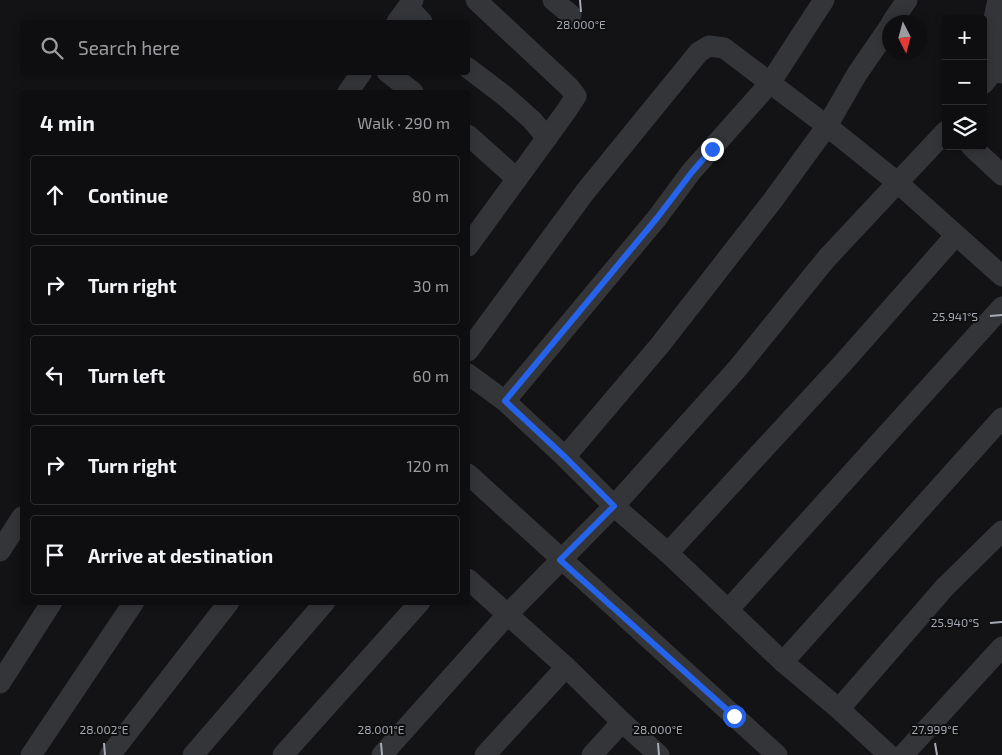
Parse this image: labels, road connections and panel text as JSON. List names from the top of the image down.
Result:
{
  "north": "bottom",
  "page": {
    "map_buttons": ["+", "−"],
    "search": "Search here",
    "heading": ["4 min", "Walk · 290 m"],
    "list": [
      ["Continue", "80 m"],
      ["Turn right", "30 m"],
      ["Turn left", "60 m"],
      ["Turn right", "120 m"],
      "Arrive at destination"
    ]
  },
  "coordinates": [
    "28.000°E",
    "25.941°S",
    "25.940°S",
    "28.002°E",
    "28.001°E",
    "27.999°E"
  ]
}
